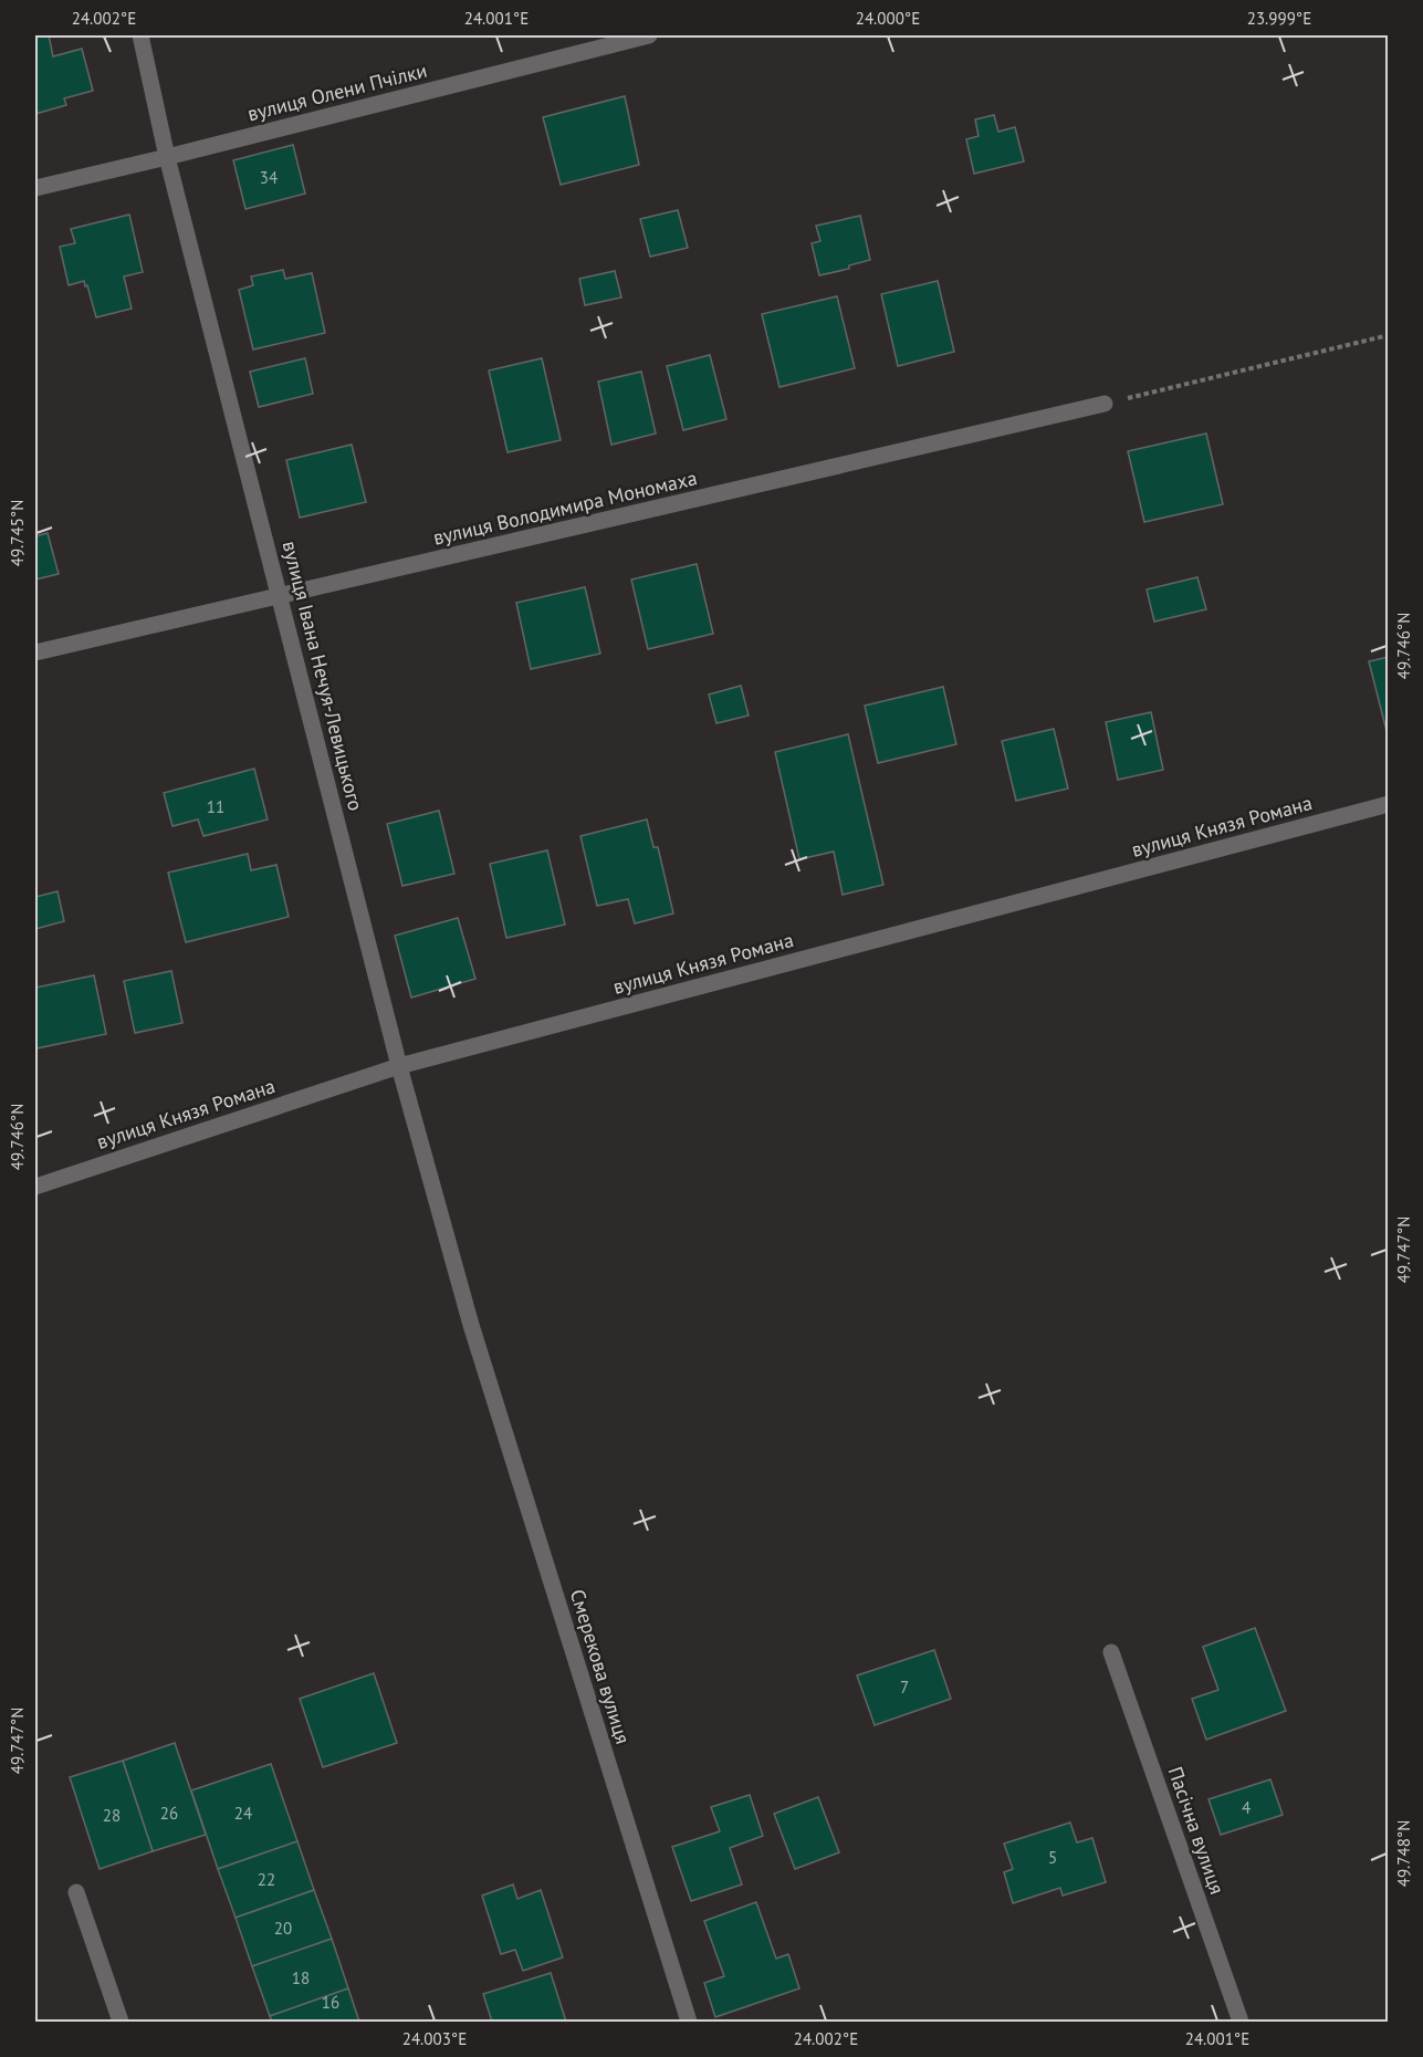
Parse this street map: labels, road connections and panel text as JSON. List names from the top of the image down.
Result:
{
  "streets": {
    "street": [
      "вулиця Олени Пчілки",
      "вулиця Володимира Мономаха",
      "вулиця Івана Нечуя-Левицького",
      "вулиця Князя Романа",
      "Смерекова вулиця",
      "Пасічна вулиця"
    ]
  },
  "crossings": [
    ["вулиця Олени Пчілки", "вулиця Івана Нечуя-Левицького"],
    ["вулиця Володимира Мономаха", "вулиця Івана Нечуя-Левицького"],
    ["вулиця Івана Нечуя-Левицького", "вулиця Князя Романа"],
    ["вулиця Івана Нечуя-Левицького", "Смерекова вулиця"]
  ],
  "house_numbers": [
    "34",
    "11",
    "7",
    "4",
    "26",
    "24",
    "28",
    "5",
    "22",
    "20",
    "18",
    "16"
  ],
  "coordinates": [
    "24.002°E",
    "24.001°E",
    "24.000°E",
    "23.999°E",
    "49.745°N",
    "49.746°N",
    "49.747°N",
    "49.748°N",
    "24.003°E"
  ]
}
